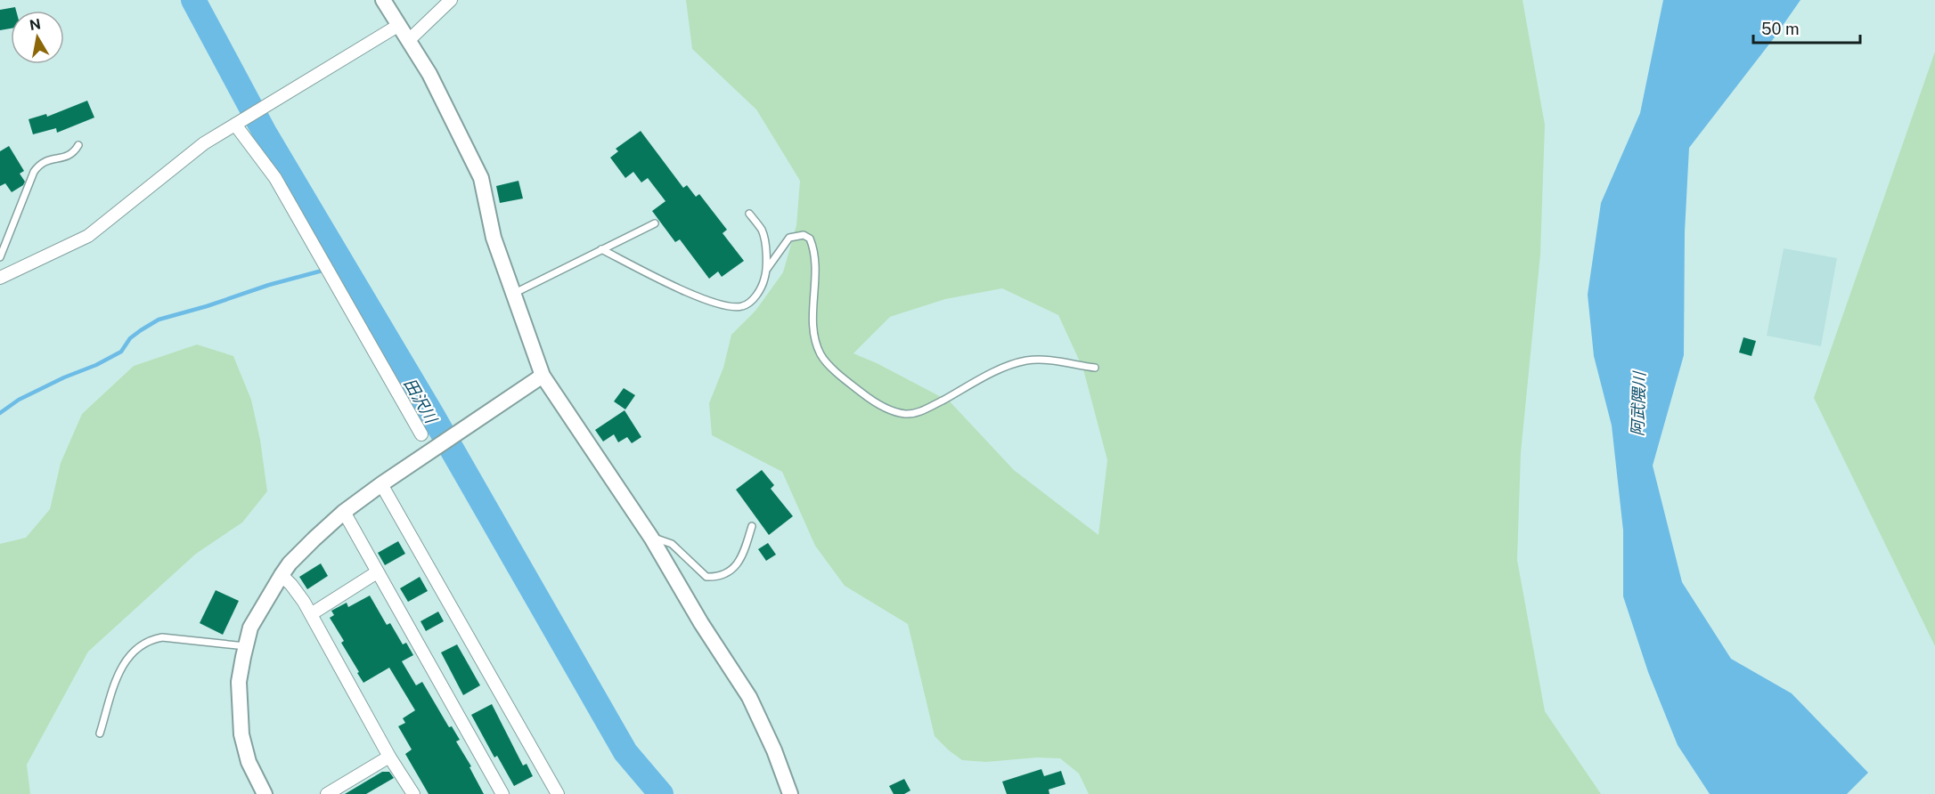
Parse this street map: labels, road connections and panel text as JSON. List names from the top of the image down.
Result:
{
  "water": ["田沢川", "阿武隈川"],
  "scale_bar": "50 m",
  "north": "top"
}
